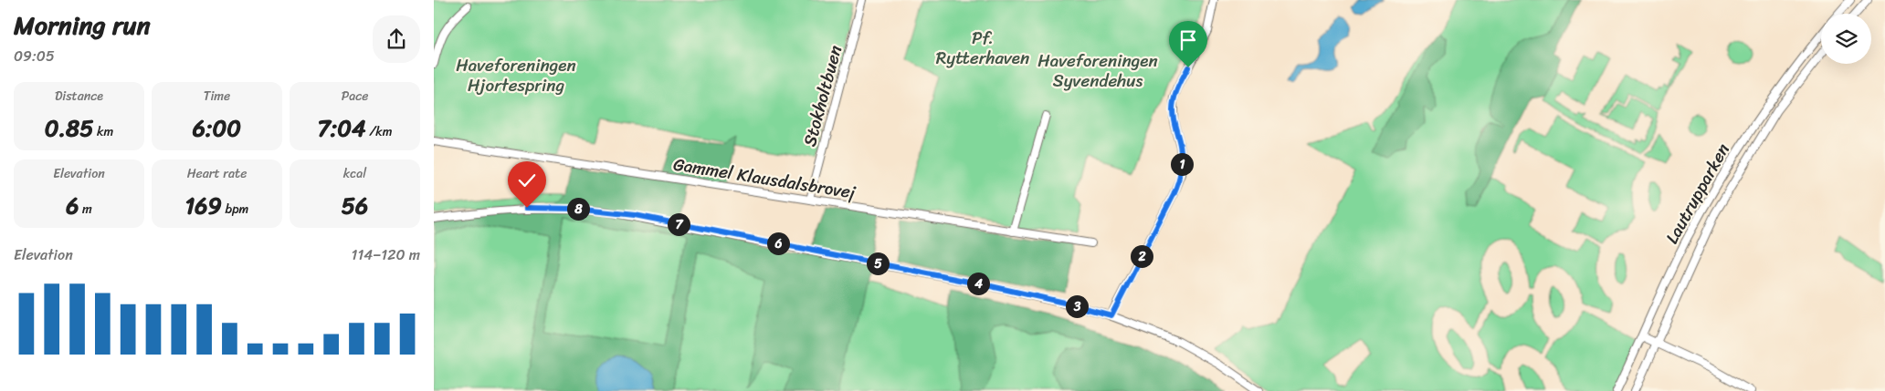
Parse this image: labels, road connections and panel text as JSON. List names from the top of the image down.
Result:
{
  "streets": {
    "street": ["Stokholtbuen", "Gammel Klausdalsbrovej", "Lautrupparken"]
  },
  "crossings": [
    ["Stokholtbuen", "Gammel Klausdalsbrovej"]
  ],
  "parks": ["Pf. Rytterhaven", "Haveforeningen Syvendehus", "Haveforeningen Hjortespring"],
  "page": {
    "heading": ["Morning run", "09:05"],
    "stats": [
      ["Distance", "0.85 km"],
      ["Time", "6:00"],
      ["Pace", "7:04 /km"],
      ["Elevation", "6 m"],
      ["Heart rate", "169 bpm"],
      ["kcal", "56"]
    ],
    "pins": [
      "1",
      "8",
      "7",
      "6",
      "2",
      "5",
      "4",
      "3"
    ],
    "chart": ["Elevation", "114–120 m"]
  }
}
